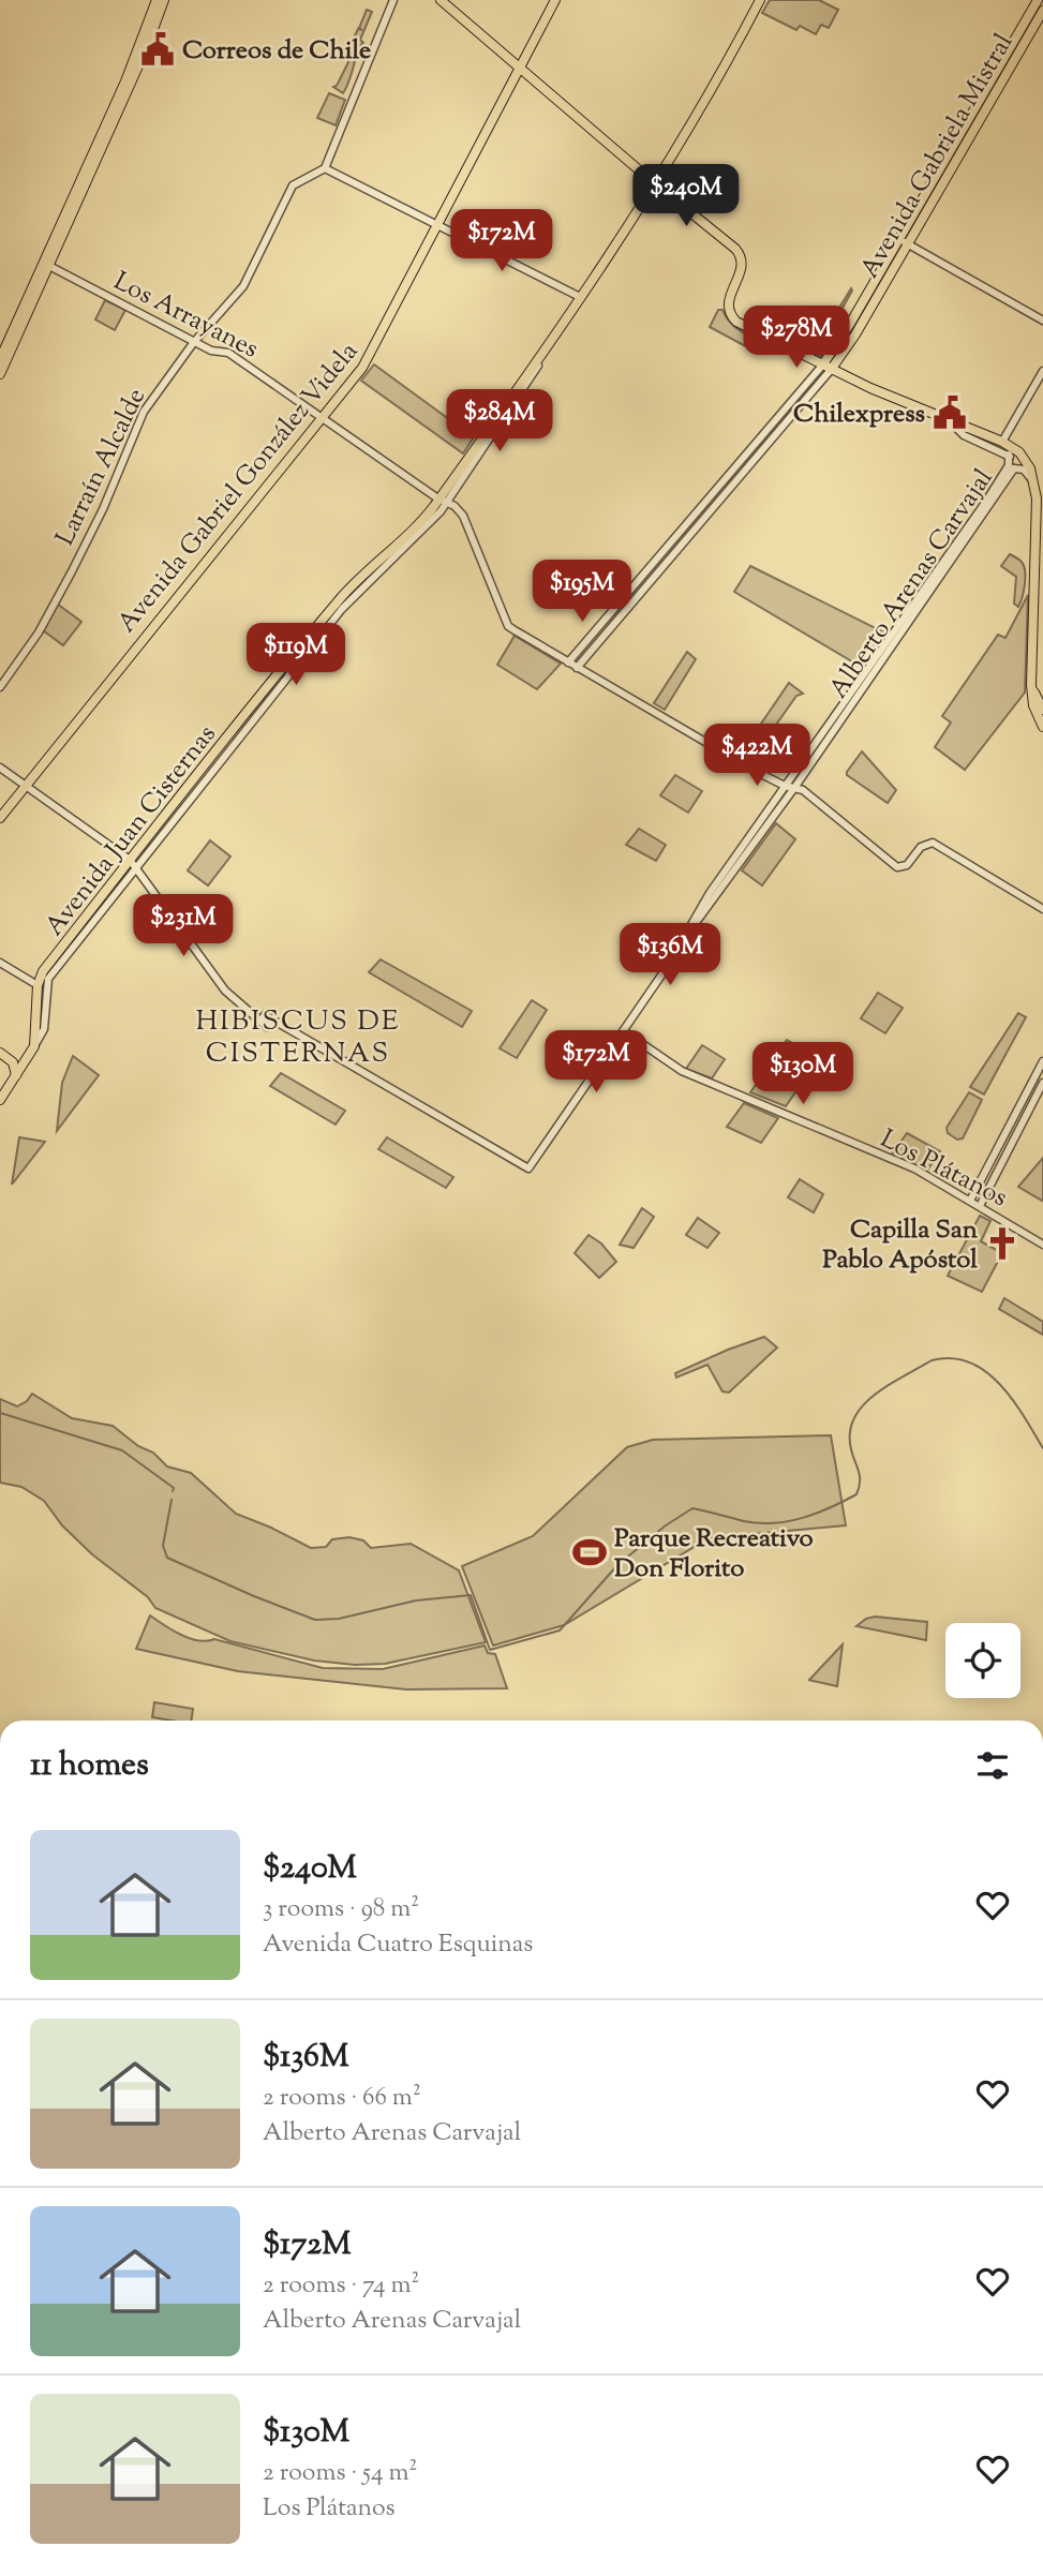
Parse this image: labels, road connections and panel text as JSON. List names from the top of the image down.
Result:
{
  "streets": {
    "main road": ["Avenida Gabriela Mistral", "Avenida Gabriel González Videla", "Avenida Juan Cisternas"],
    "street": [
      "Los Arrayanes",
      "Larraín Alcalde",
      "Alberto Arenas Carvajal",
      "Los Plátanos"
    ]
  },
  "crossings": [
    ["Avenida Gabriela Mistral", "Los Arrayanes"],
    ["Los Arrayanes", "Larraín Alcalde"],
    ["Los Arrayanes", "Avenida Gabriel González Videla"],
    ["Los Arrayanes", "Alberto Arenas Carvajal"],
    ["Los Arrayanes", "Avenida Juan Cisternas"],
    ["Alberto Arenas Carvajal", "Avenida Juan Cisternas"],
    ["Alberto Arenas Carvajal", "Los Plátanos"]
  ],
  "districts": ["HIBISCUS DE CISTERNAS"],
  "places": {
    "public building": ["Correos de Chile", "Chilexpress"],
    "church": ["Capilla San Pablo Apóstol"],
    "sports": ["Parque Recreativo Don Florito"]
  },
  "page": {
    "price": [
      "$240M",
      "$172M",
      "$278M",
      "$284M",
      "$195M",
      "$119M",
      "$422M",
      "$231M",
      "$136M",
      "$172M",
      "$130M"
    ],
    "heading": "11 homes",
    "list": [
      {
        "name": "$240M",
        "note": "3 rooms · 98 m² · Avenida Cuatro Esquinas"
      },
      {
        "name": "$136M",
        "note": "2 rooms · 66 m² · Alberto Arenas Carvajal"
      },
      {
        "name": "$172M",
        "note": "2 rooms · 74 m² · Alberto Arenas Carvajal"
      },
      {
        "name": "$130M",
        "note": "2 rooms · 54 m² · Los Plátanos"
      }
    ]
  }
}
